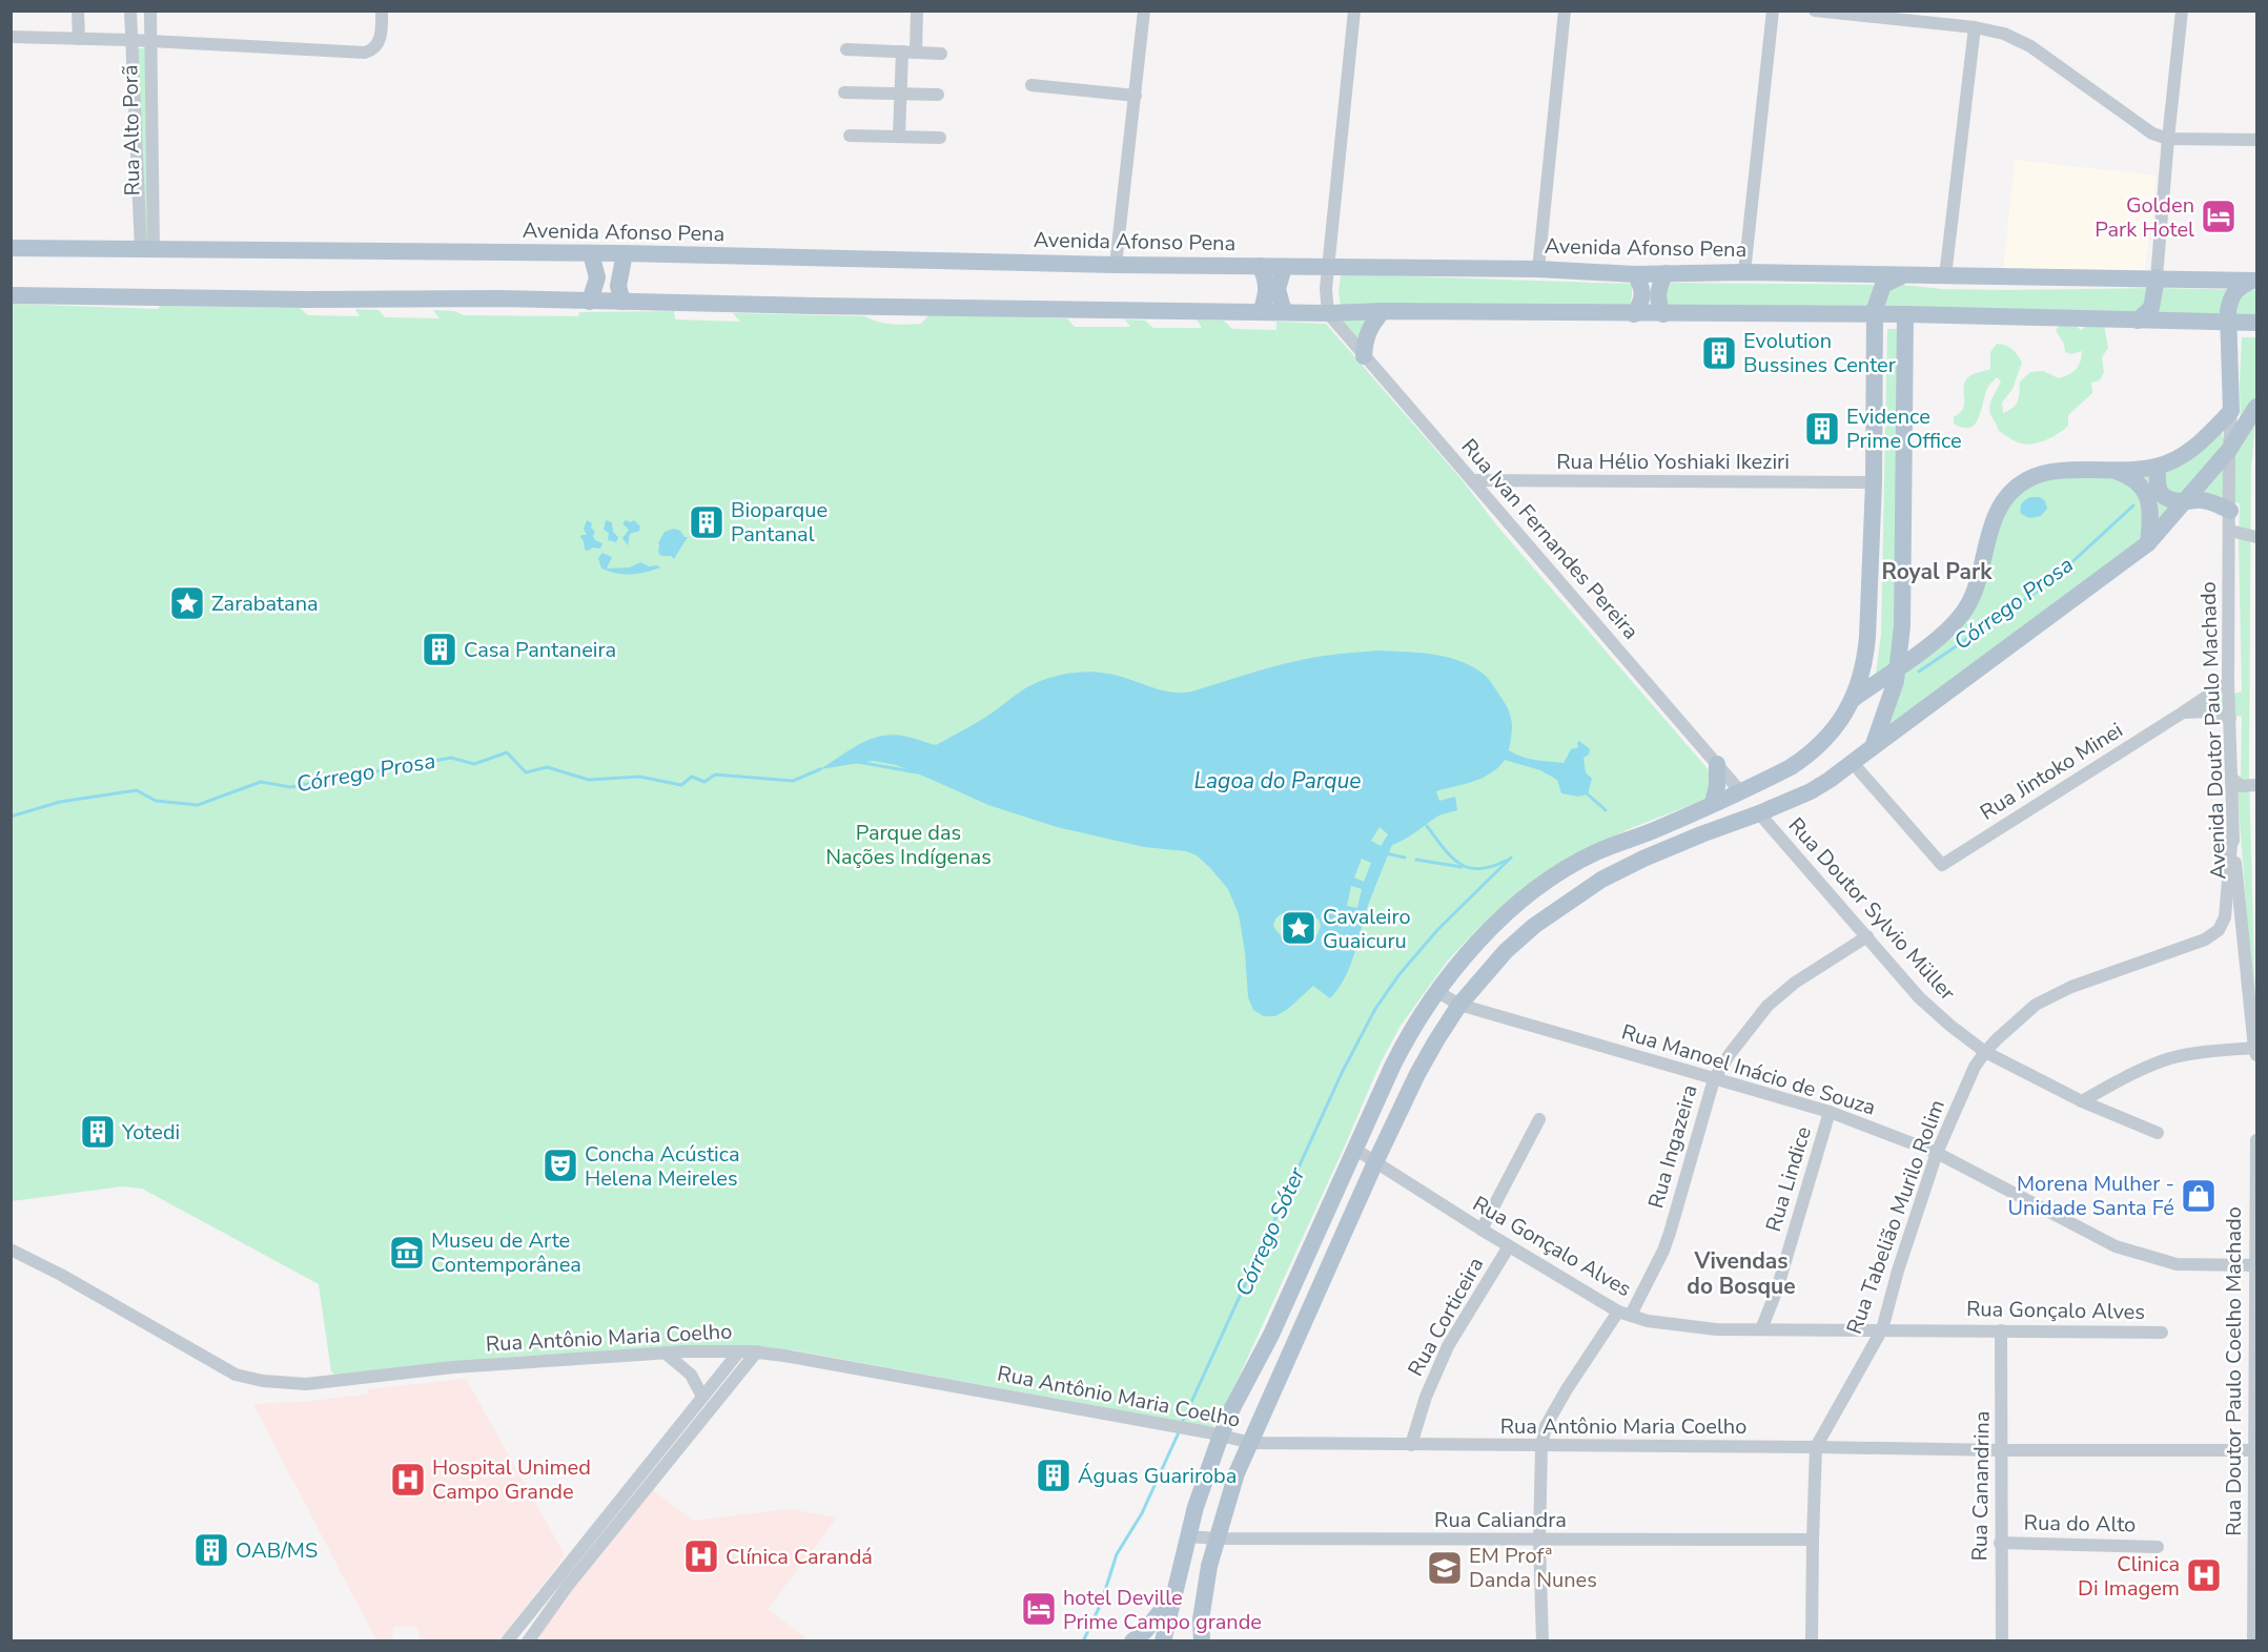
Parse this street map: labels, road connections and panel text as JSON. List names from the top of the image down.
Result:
{
  "streets": {
    "main road": ["Avenida Afonso Pena"],
    "street": [
      "Rua Alto Porã",
      "Rua Hélio Yoshiaki Ikeziri",
      "Rua Ivan Fernandes Pereira",
      "Avenida Doutor Paulo Machado",
      "Rua Jintoko Minei",
      "Rua Doutor Sylvio Müller",
      "Rua Manoel Inácio de Souza",
      "Rua Ingazeira",
      "Rua Lindice",
      "Rua Tabelião Murilo Rolim",
      "Rua Gonçalo Alves",
      "Rua Corticeira",
      "Rua Antônio Maria Coelho",
      "Rua Doutor Paulo Coelho Machado",
      "Rua Canandrina",
      "Rua Caliandra",
      "Rua do Alto"
    ]
  },
  "crossings": [
    ["Rua Alto Porã", "Avenida Afonso Pena"],
    ["Rua Hélio Yoshiaki Ikeziri", "Rua Ivan Fernandes Pereira"],
    ["Avenida Doutor Paulo Machado", "Rua Jintoko Minei"],
    ["Avenida Doutor Paulo Machado", "Rua Tabelião Murilo Rolim"],
    ["Rua Doutor Sylvio Müller", "Rua Ingazeira"],
    ["Rua Doutor Sylvio Müller", "Rua Tabelião Murilo Rolim"],
    ["Rua Manoel Inácio de Souza", "Rua Ingazeira"],
    ["Rua Manoel Inácio de Souza", "Rua Lindice"],
    ["Rua Manoel Inácio de Souza", "Rua Tabelião Murilo Rolim"],
    ["Rua Manoel Inácio de Souza", "Rua Doutor Paulo Coelho Machado"],
    ["Rua Ingazeira", "Rua Gonçalo Alves"],
    ["Rua Ingazeira", "Rua Antônio Maria Coelho"],
    ["Rua Ingazeira", "Rua Caliandra"],
    ["Rua Lindice", "Rua Gonçalo Alves"],
    ["Rua Tabelião Murilo Rolim", "Rua Gonçalo Alves"],
    ["Rua Tabelião Murilo Rolim", "Rua Antônio Maria Coelho"],
    ["Rua Tabelião Murilo Rolim", "Rua Caliandra"],
    ["Rua Gonçalo Alves", "Rua Corticeira"],
    ["Rua Gonçalo Alves", "Rua Canandrina"],
    ["Rua Corticeira", "Rua Antônio Maria Coelho"],
    ["Rua Antônio Maria Coelho", "Rua Doutor Paulo Coelho Machado"],
    ["Rua Antônio Maria Coelho", "Rua Canandrina"],
    ["Rua Canandrina", "Rua do Alto"]
  ],
  "districts": ["Royal Park", "Vivendas do Bosque"],
  "water": ["Córrego Prosa", "Lagoa do Parque", "Córrego Sóter"],
  "parks": ["Parque das Nações Indígenas"],
  "places": {
    "hotel": ["Golden Park Hotel", "hotel Deville Prime Campo grande"],
    "building": [
      "Evolution Bussines Center",
      "Evidence Prime Office",
      "Bioparque Pantanal",
      "Casa Pantaneira",
      "Yotedi",
      "Águas Guariroba",
      "OAB/MS"
    ],
    "place": ["Zarabatana", "Cavaleiro Guaicuru"],
    "theatre": ["Concha Acústica Helena Meireles"],
    "shop": ["Morena Mulher - Unidade Santa Fé"],
    "museum": ["Museu de Arte Contemporânea"],
    "hospital": ["Hospital Unimed Campo Grande", "Clínica Carandá", "Clinica Di Imagem"],
    "school or university": ["EM Profª Danda Nunes"]
  }
}
